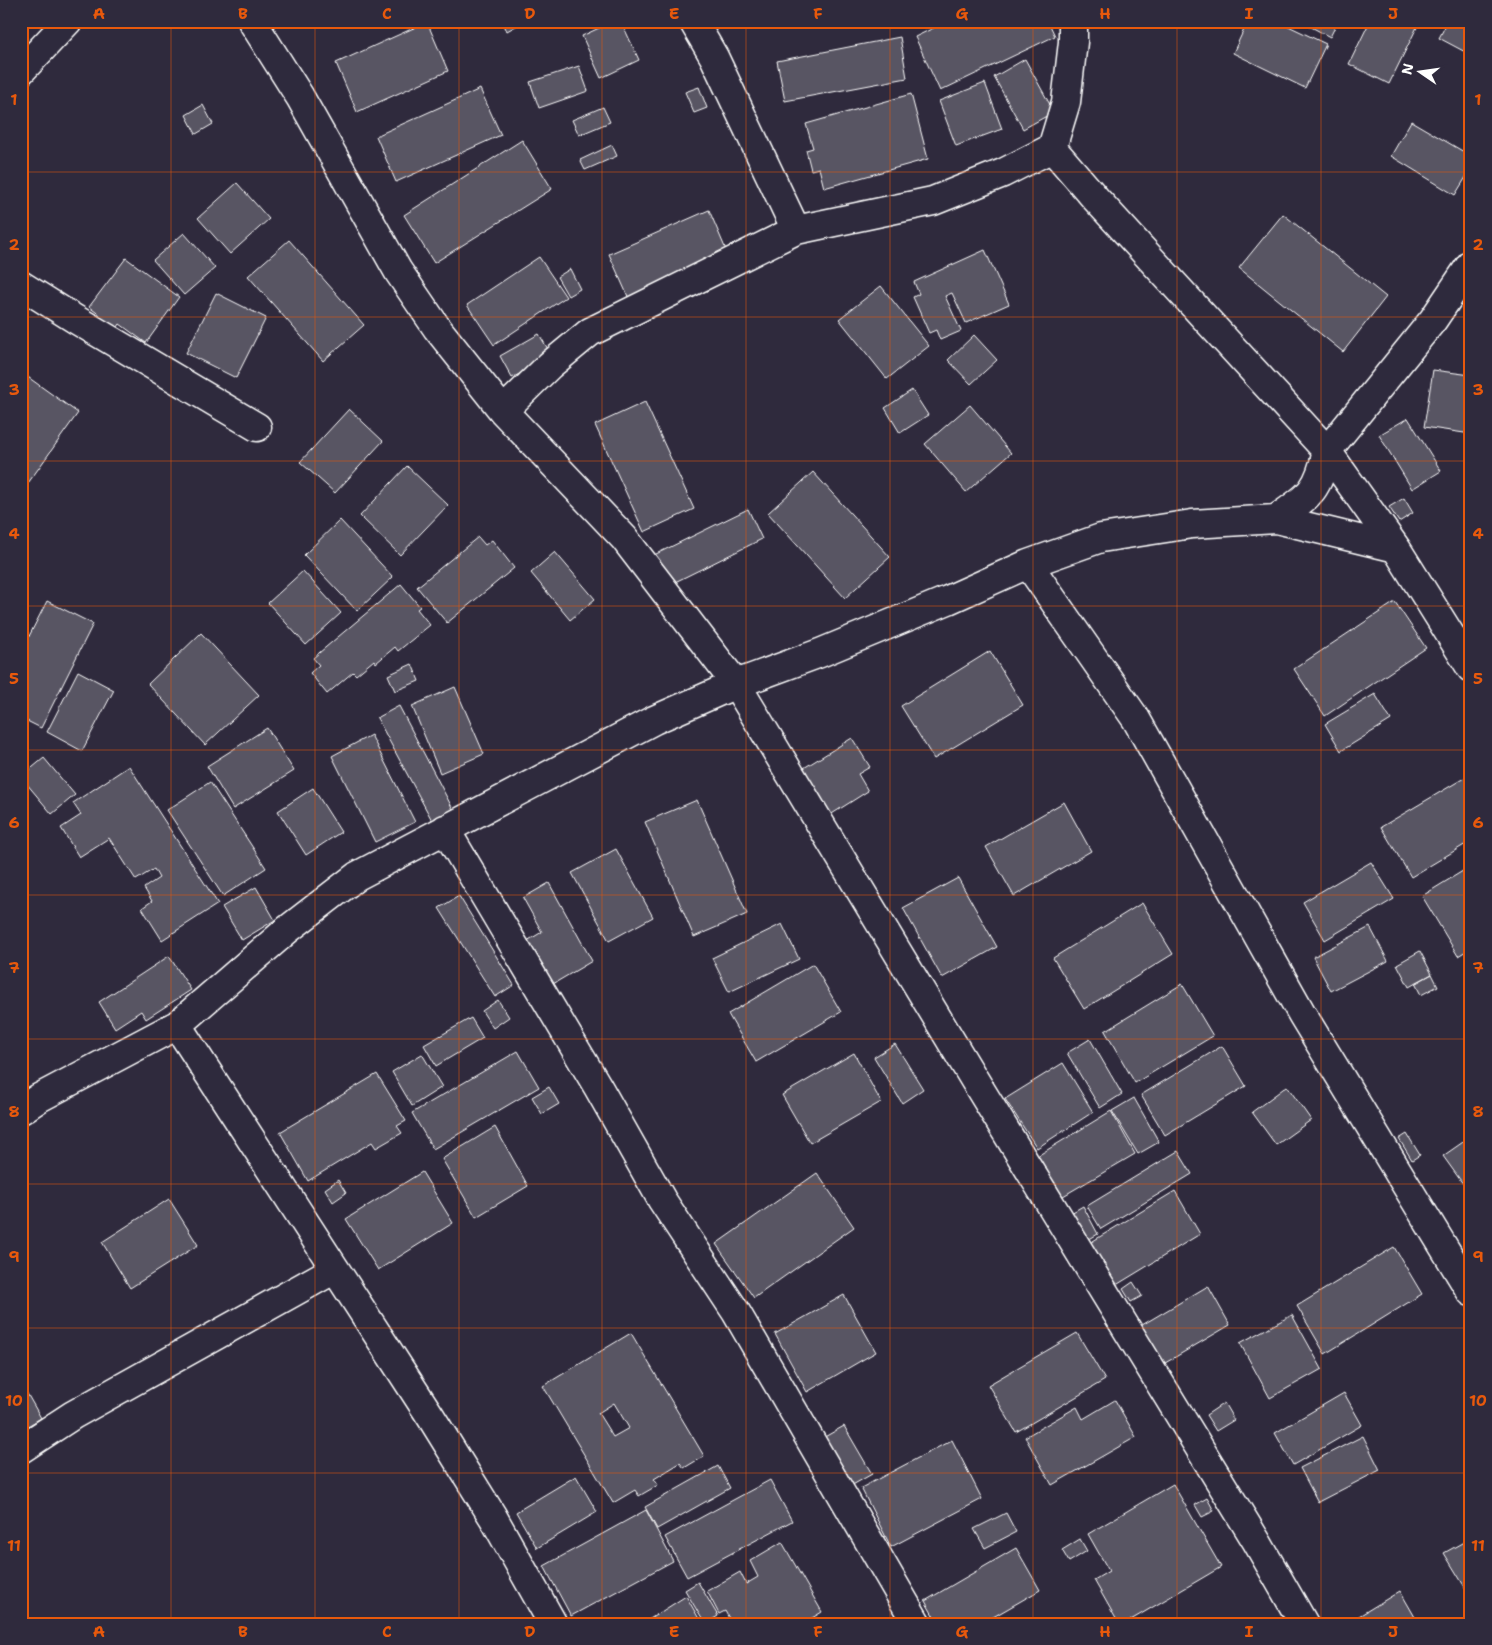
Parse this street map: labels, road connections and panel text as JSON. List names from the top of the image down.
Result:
{
  "north": "left",
  "grid": {
    "columns": [
      "A",
      "B",
      "C",
      "D",
      "E",
      "F",
      "G",
      "H",
      "I",
      "J"
    ],
    "rows": [
      "1",
      "2",
      "3",
      "4",
      "5",
      "6",
      "7",
      "8",
      "9",
      "10",
      "11"
    ]
  }
}
